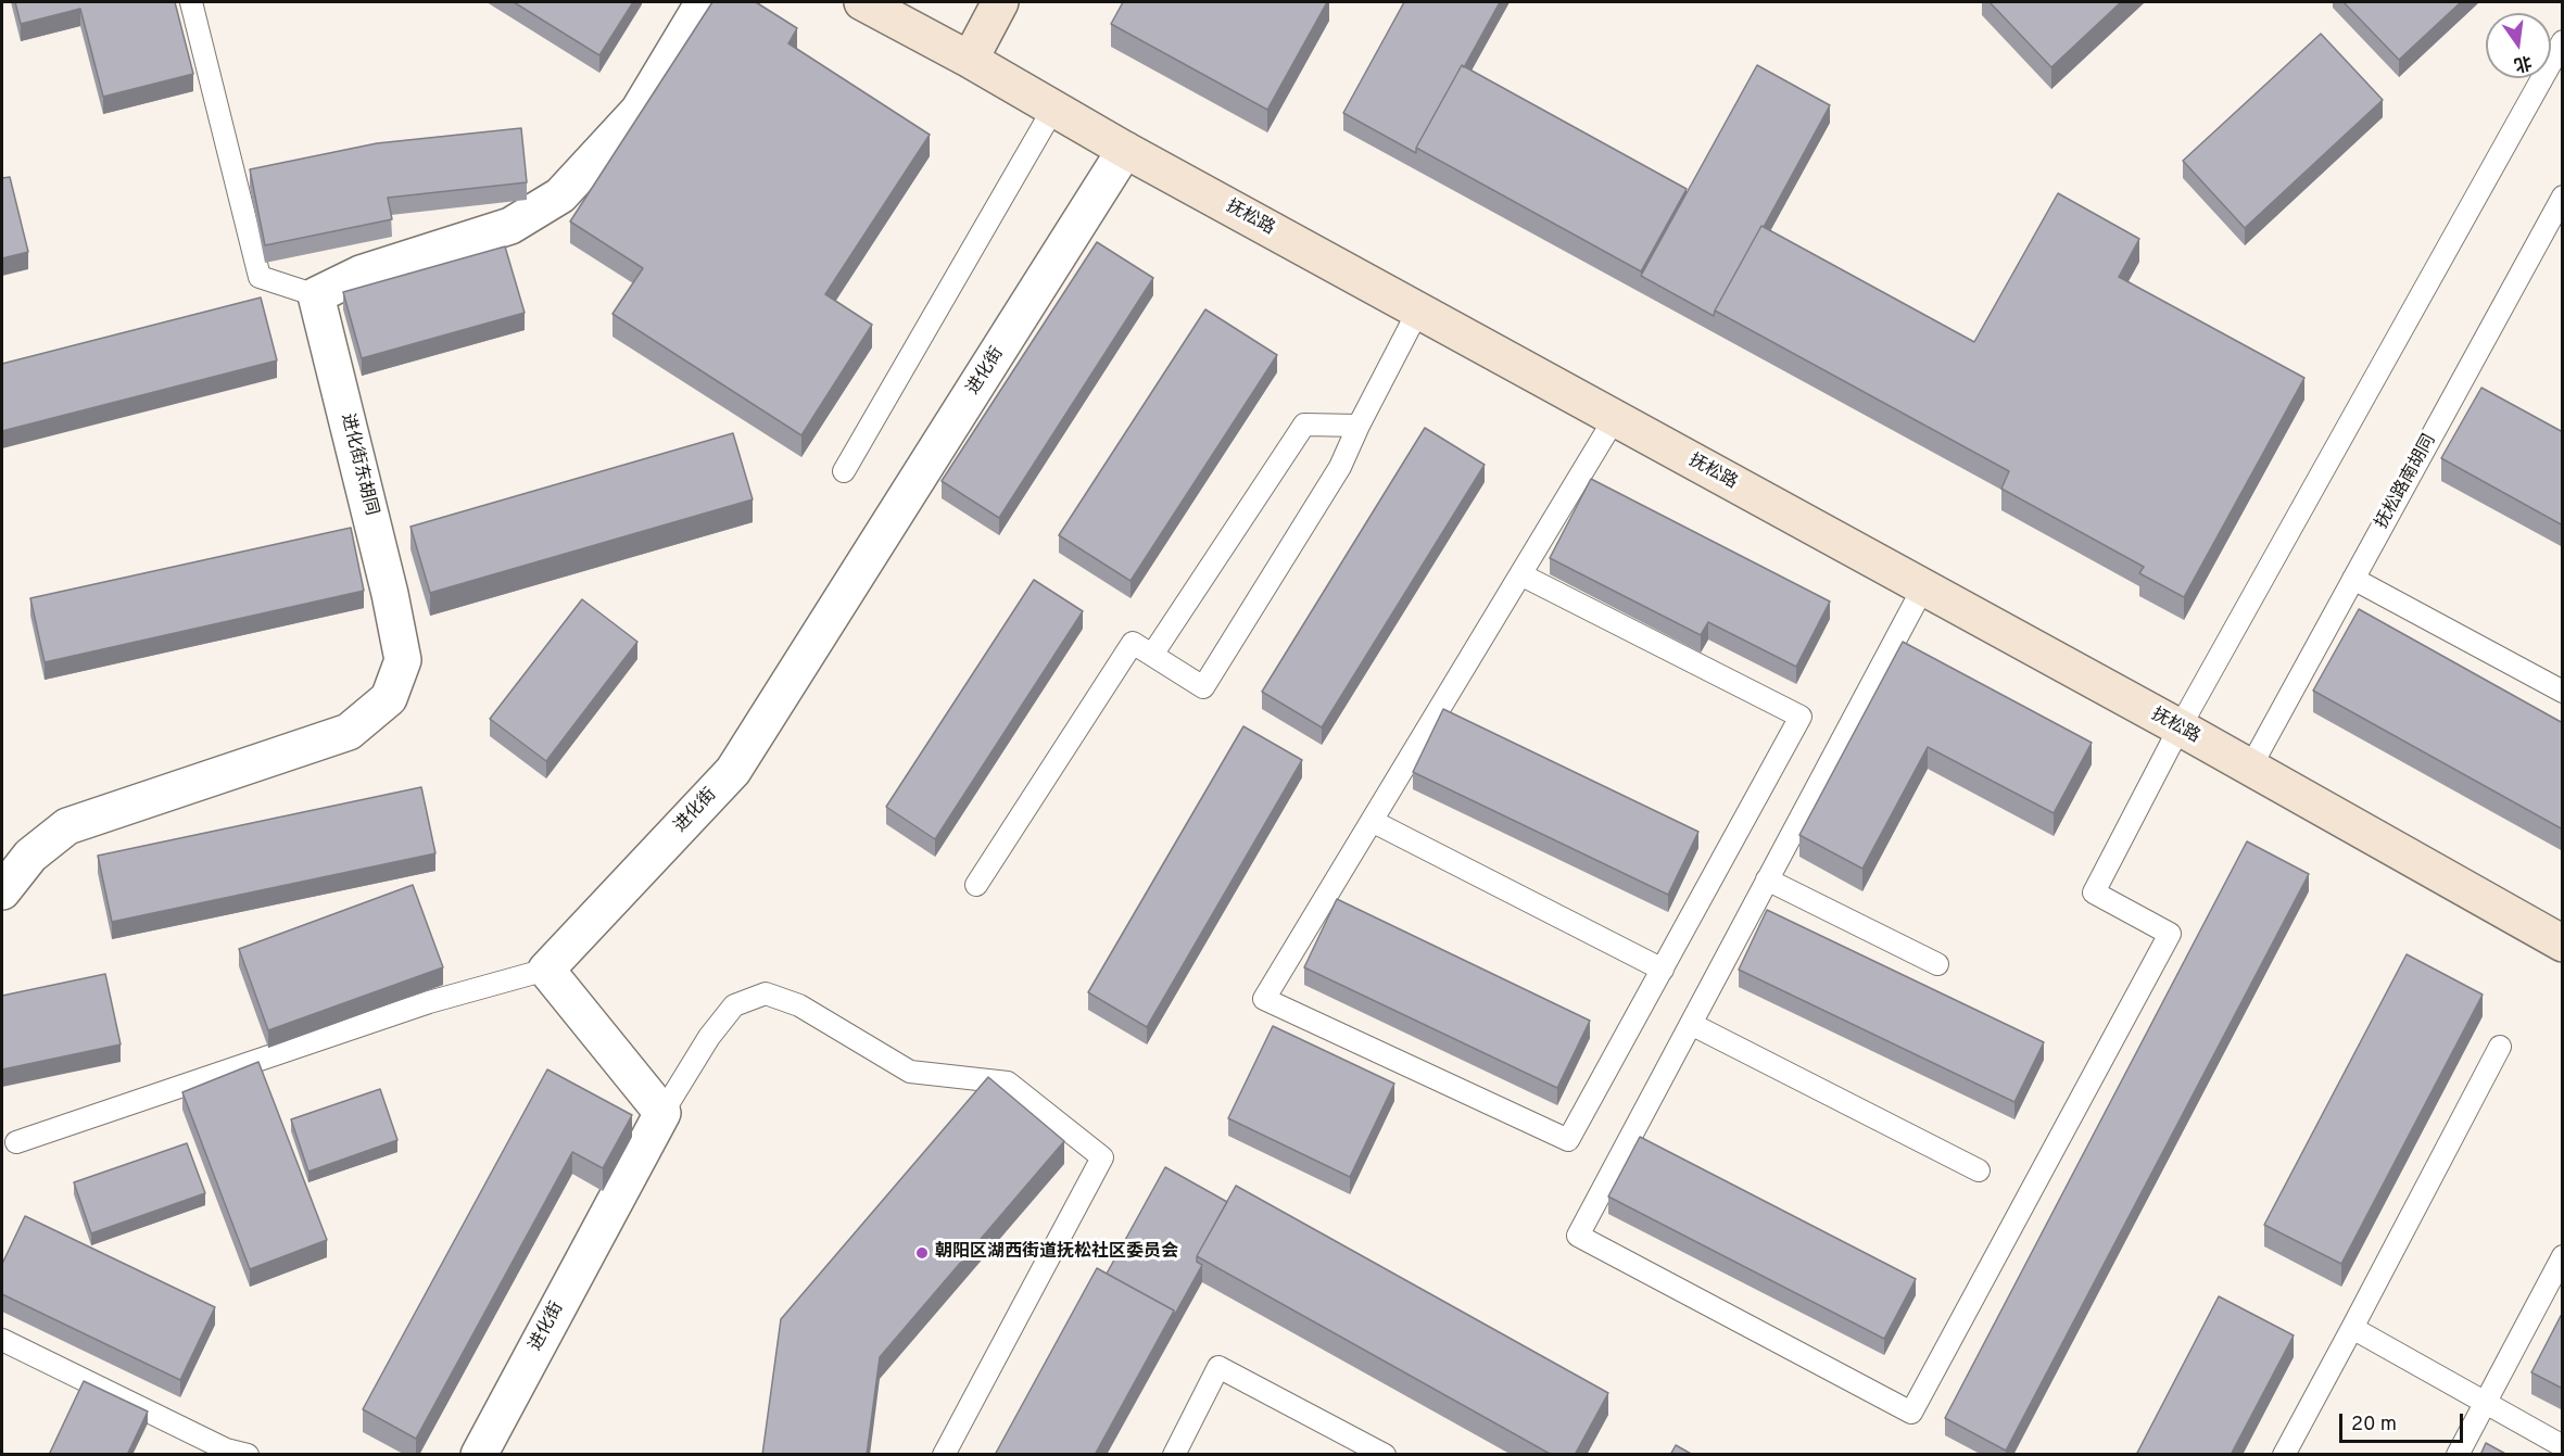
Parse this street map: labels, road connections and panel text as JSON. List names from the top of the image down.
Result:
{
  "streets": {
    "street": ["抚松路", "进化街", "进化街东胡同"],
    "lane": ["抚松路南胡同"]
  },
  "crossings": [
    ["抚松路", "进化街"],
    ["抚松路", "抚松路南胡同"]
  ],
  "places": ["朝阳区湖西街道抚松社区委员会"],
  "scale_bar": "20 m",
  "north": "bottom"
}
